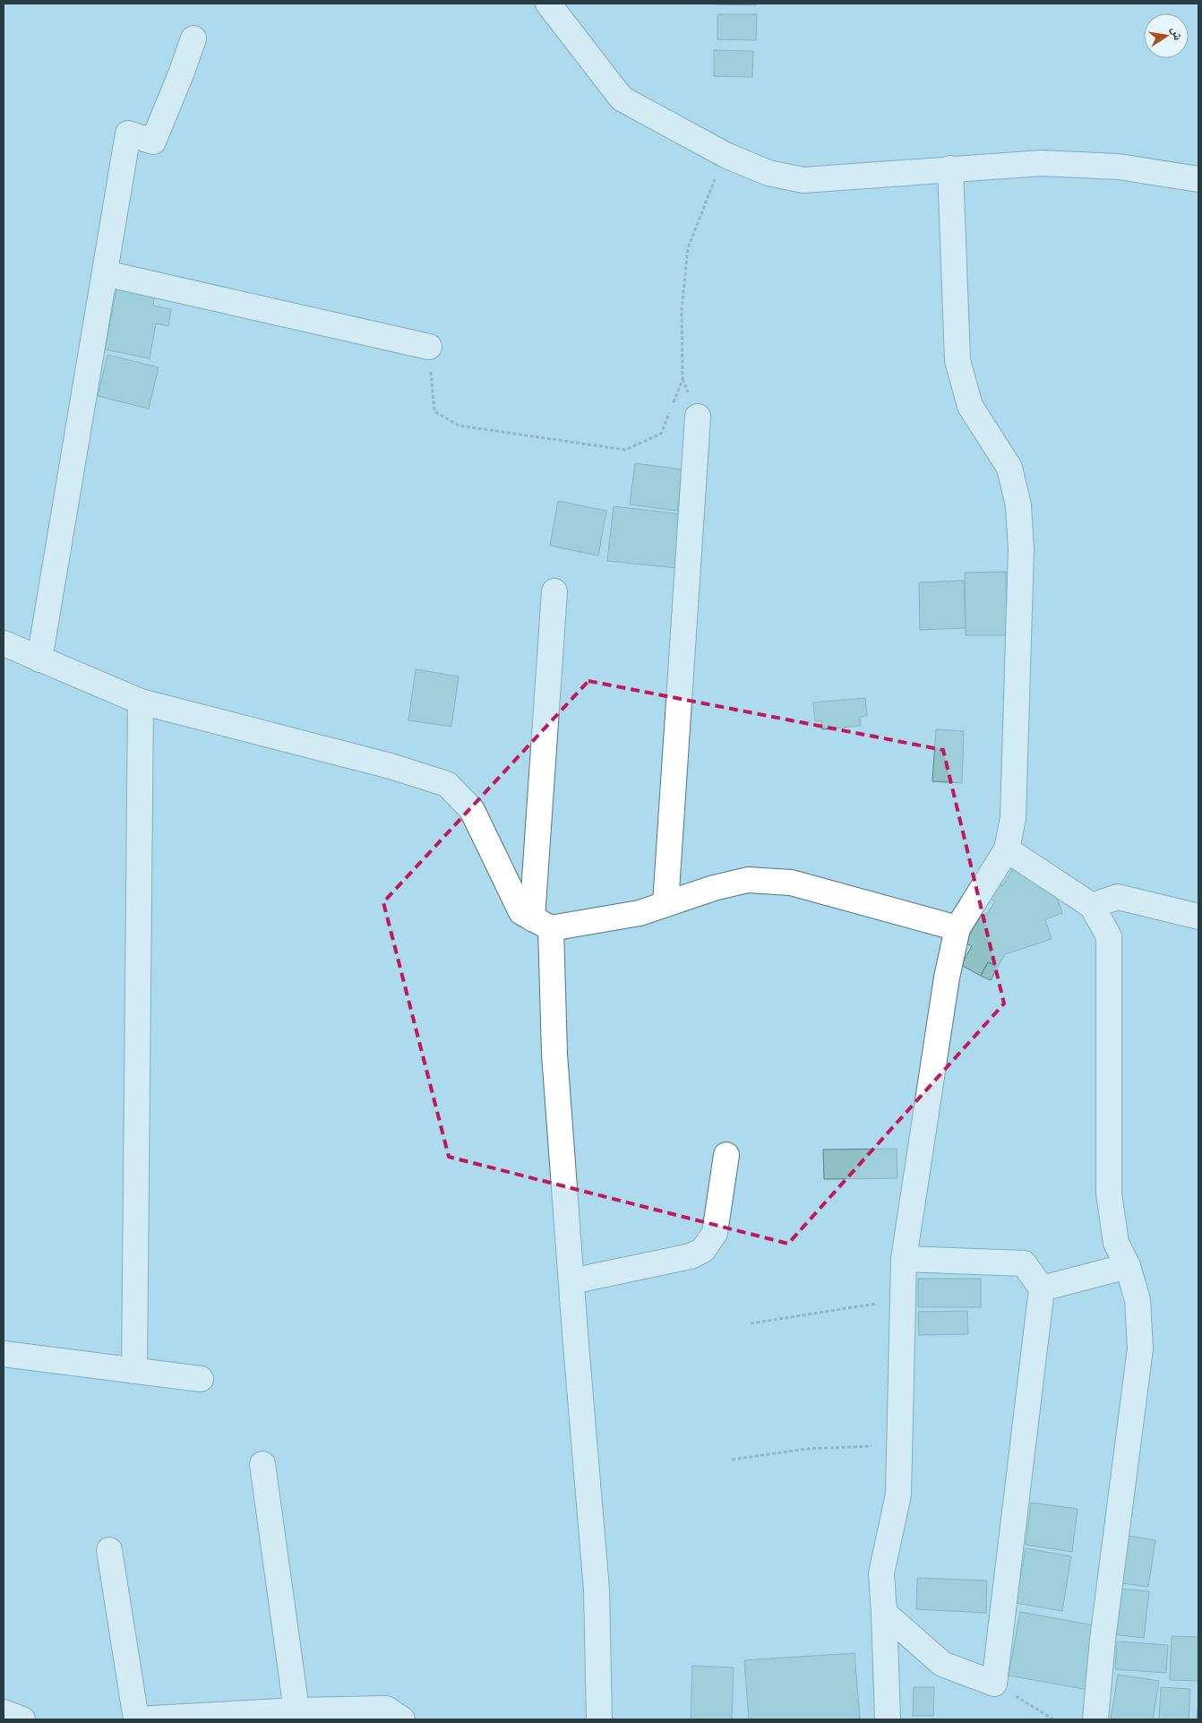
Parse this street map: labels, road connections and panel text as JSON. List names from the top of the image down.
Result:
{
  "north": "right"
}
